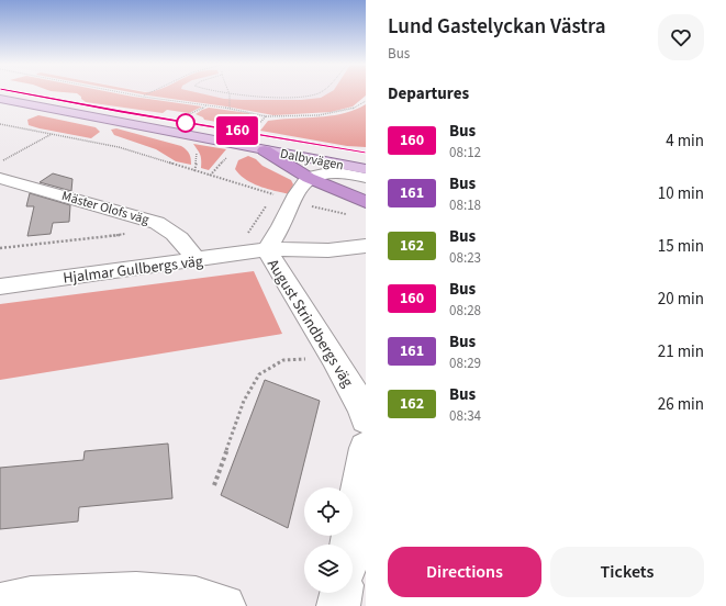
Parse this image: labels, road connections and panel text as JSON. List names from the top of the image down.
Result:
{
  "streets": {
    "main road": ["Dalbyvägen"],
    "street": ["Mäster Olofs väg", "Hjalmar Gullbergs väg", "August Strindbergs väg"]
  },
  "crossings": [
    ["Mäster Olofs väg", "Hjalmar Gullbergs väg"],
    ["Hjalmar Gullbergs väg", "August Strindbergs väg"]
  ],
  "lines": ["bus line 160"],
  "page": {
    "on_map": "160",
    "heading": [
      ["Lund Gastelyckan Västra", "Bus"],
      "Departures"
    ],
    "list": [
      {
        "mark": "160",
        "name": "Bus",
        "note": "08:12",
        "value": "4 min"
      },
      {
        "mark": "161",
        "name": "Bus",
        "note": "08:18",
        "value": "10 min"
      },
      {
        "mark": "162",
        "name": "Bus",
        "note": "08:23",
        "value": "15 min"
      },
      {
        "mark": "160",
        "name": "Bus",
        "note": "08:28",
        "value": "20 min"
      },
      {
        "mark": "161",
        "name": "Bus",
        "note": "08:29",
        "value": "21 min"
      },
      {
        "mark": "162",
        "name": "Bus",
        "note": "08:34",
        "value": "26 min"
      }
    ],
    "buttons": ["Directions", "Tickets"]
  }
}
